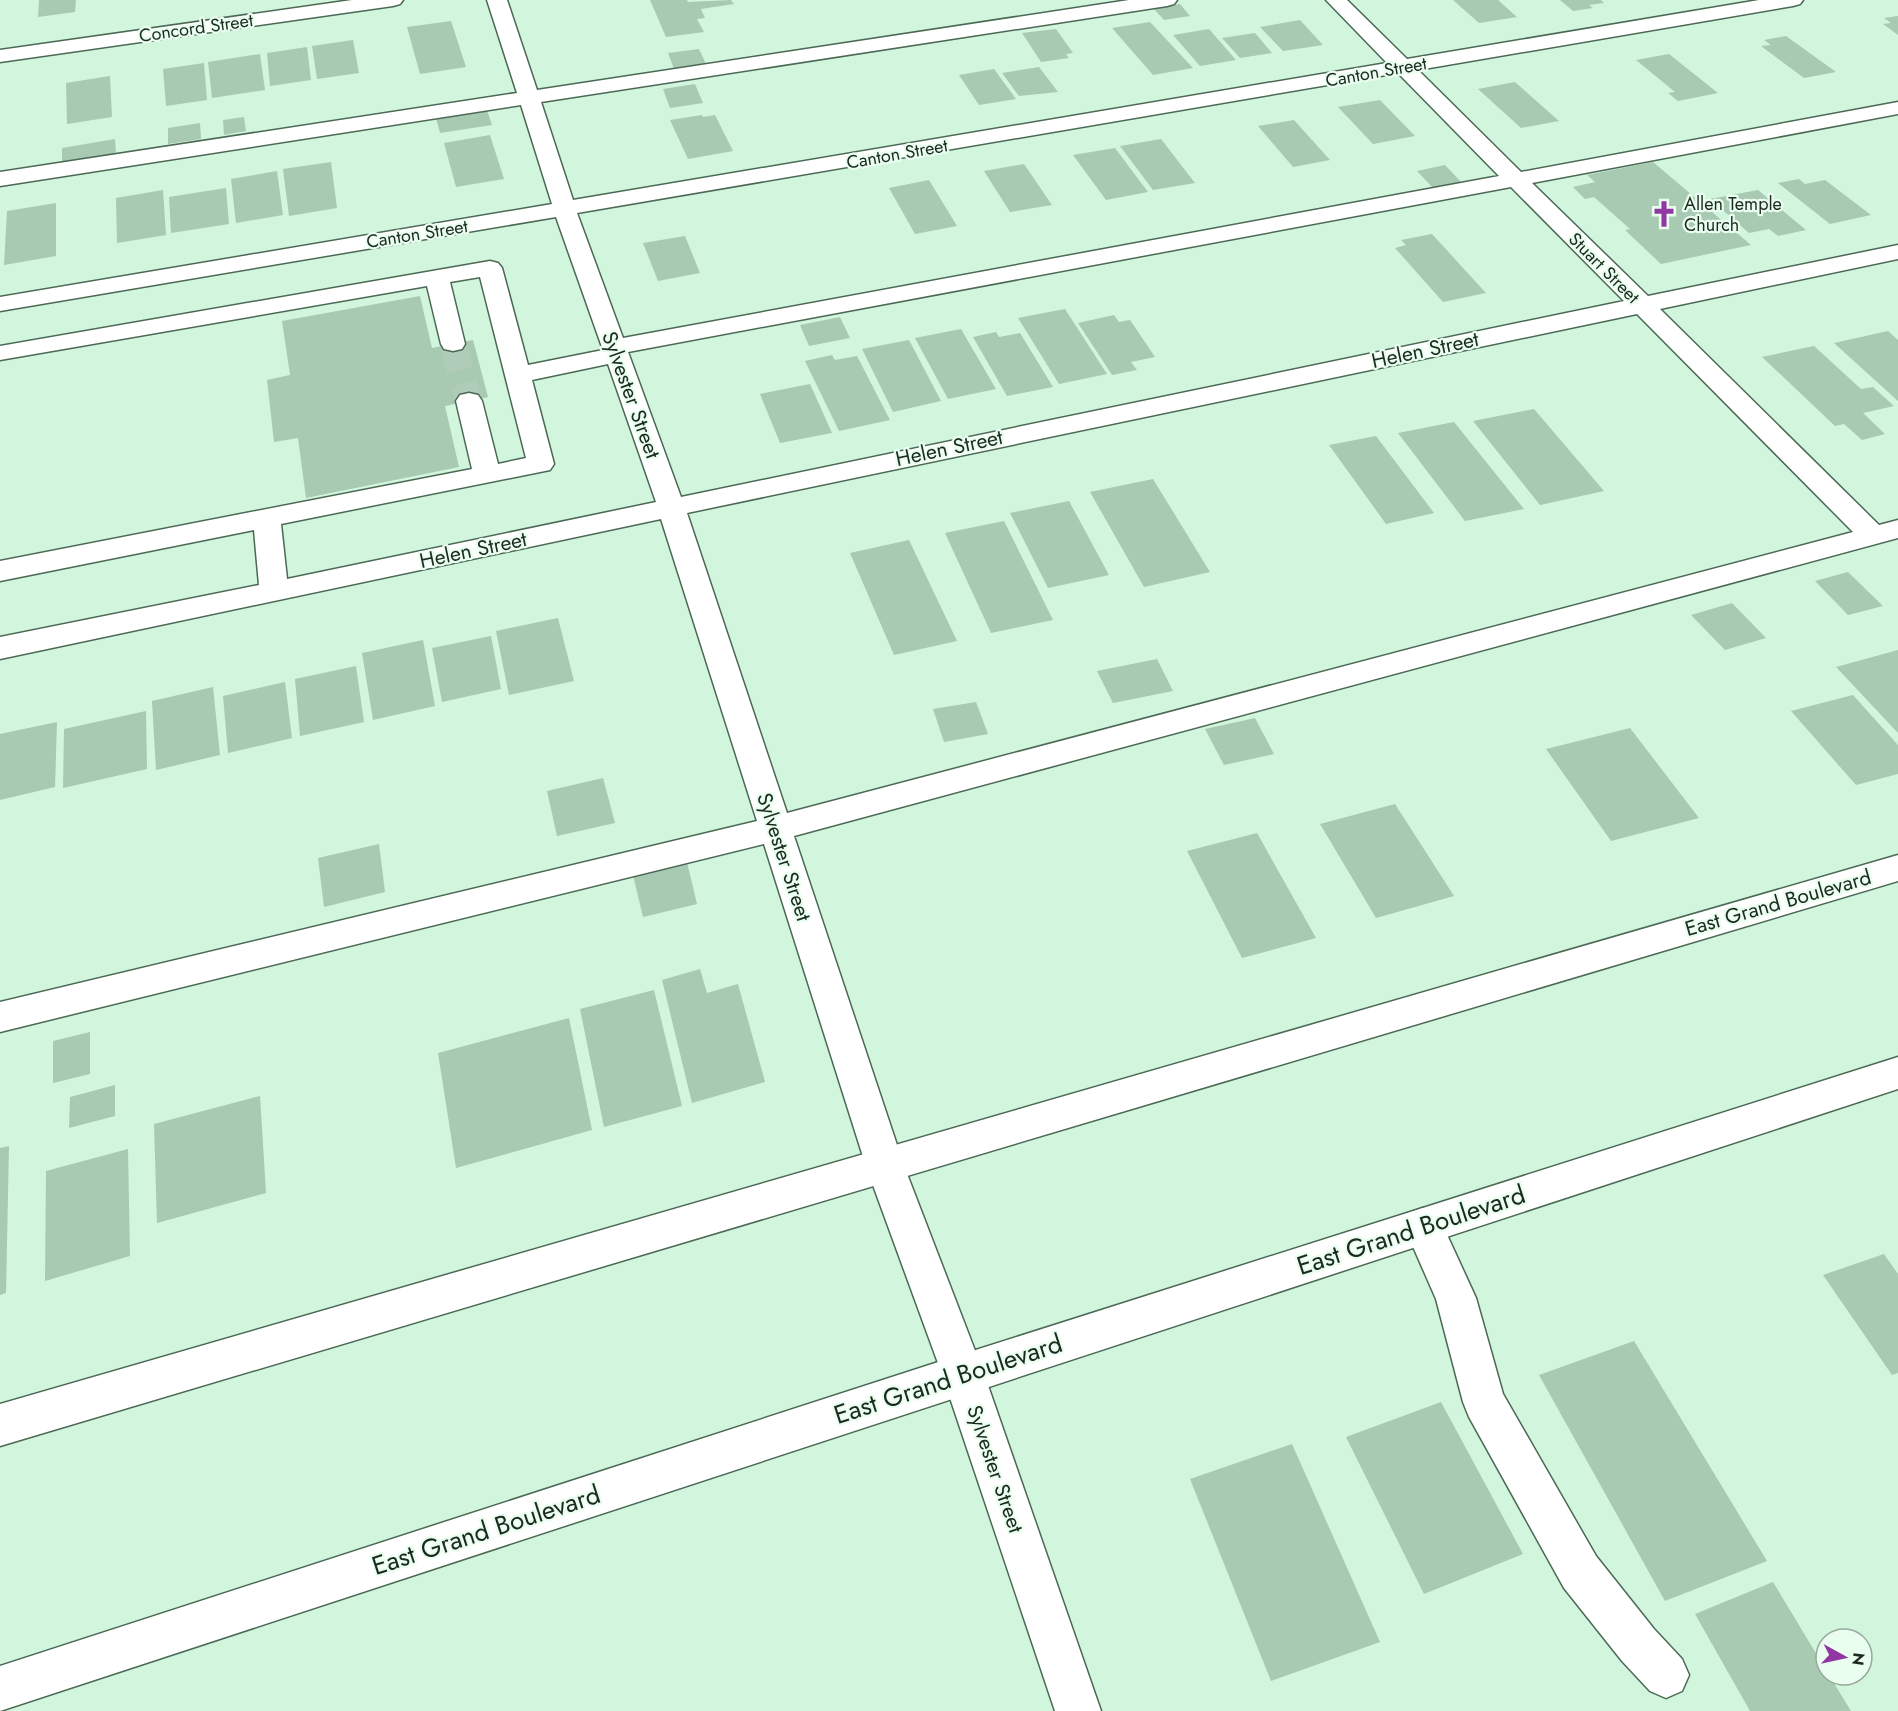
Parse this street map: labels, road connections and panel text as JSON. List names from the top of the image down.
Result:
{
  "streets": {
    "street": [
      "Concord Street",
      "Canton Street",
      "Stuart Street",
      "Helen Street",
      "Sylvester Street",
      "East Grand Boulevard"
    ]
  },
  "crossings": [
    ["Canton Street", "Stuart Street"],
    ["Canton Street", "Sylvester Street"],
    ["Stuart Street", "Helen Street"],
    ["Helen Street", "Sylvester Street"],
    ["Sylvester Street", "East Grand Boulevard"]
  ],
  "places": {
    "church": ["Allen Temple Church"]
  },
  "north": "right"
}
